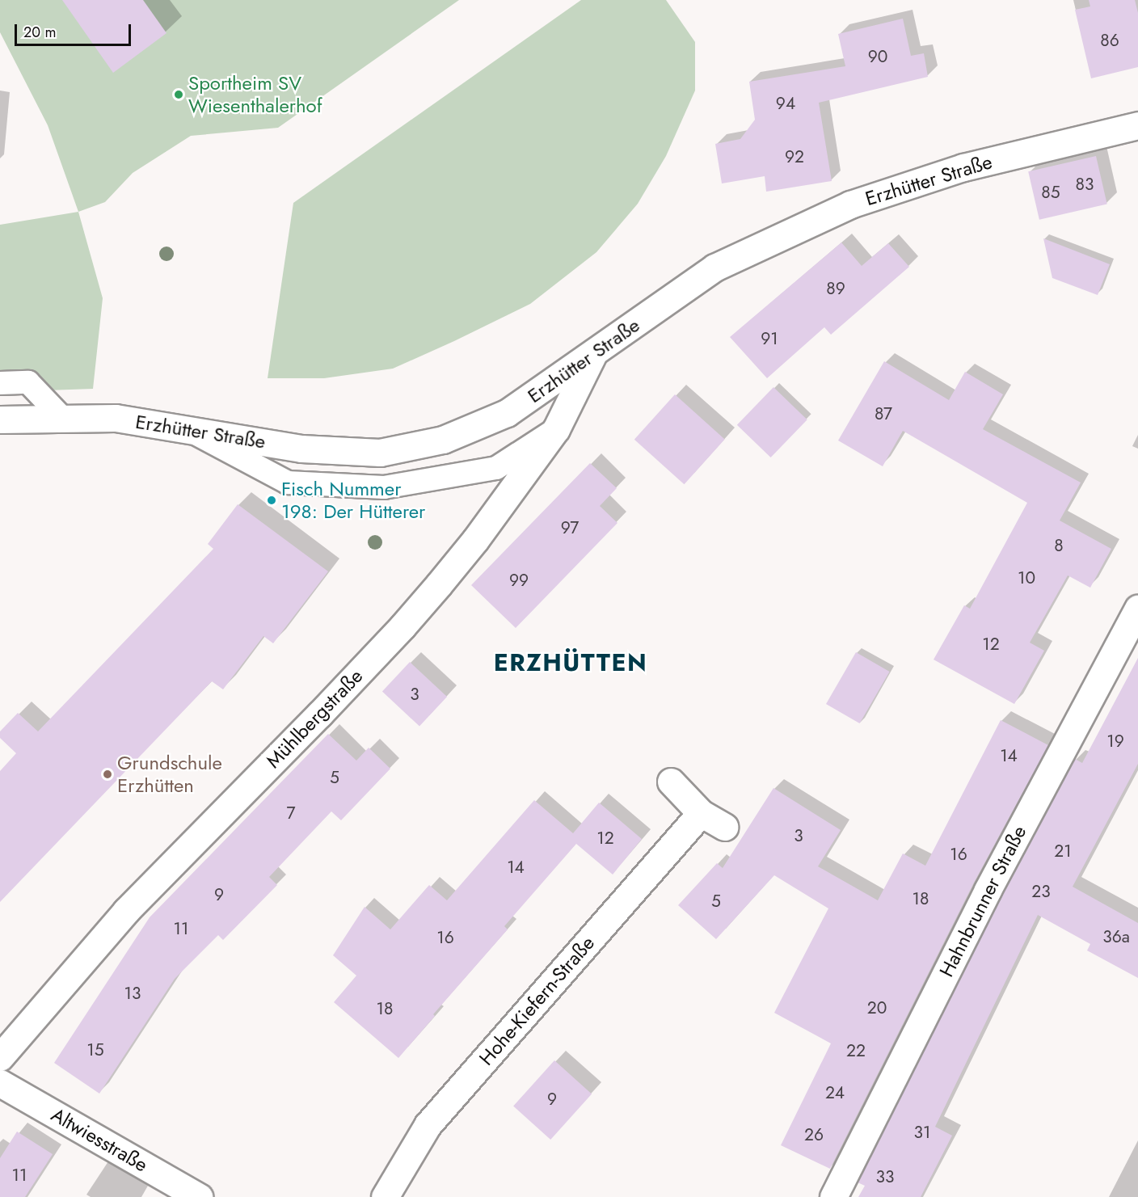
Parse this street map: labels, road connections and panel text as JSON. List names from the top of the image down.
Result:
{
  "streets": {
    "street": [
      "Erzhütter Straße",
      "Mühlbergstraße",
      "Hahnbrunner Straße",
      "Hohe-Kiefern-Straße",
      "Altwiesstraße"
    ]
  },
  "crossings": [
    ["Erzhütter Straße", "Mühlbergstraße"]
  ],
  "districts": ["ERZHÜTTEN"],
  "places": ["Sportheim SV Wiesenthalerhof", "Fisch Nummer 198: Der Hütterer", "Grundschule Erzhütten"],
  "house_numbers": [
    "86",
    "90",
    "94",
    "92",
    "83",
    "85",
    "89",
    "91",
    "87",
    "97",
    "8",
    "10",
    "99",
    "12",
    "3",
    "19",
    "14",
    "5",
    "7",
    "3",
    "12",
    "21",
    "16",
    "14",
    "23",
    "9",
    "18",
    "5",
    "11",
    "36a",
    "16",
    "13",
    "20",
    "18",
    "15",
    "22",
    "24",
    "9",
    "31",
    "26",
    "11",
    "33"
  ],
  "scale_bar": "20 m"
}
